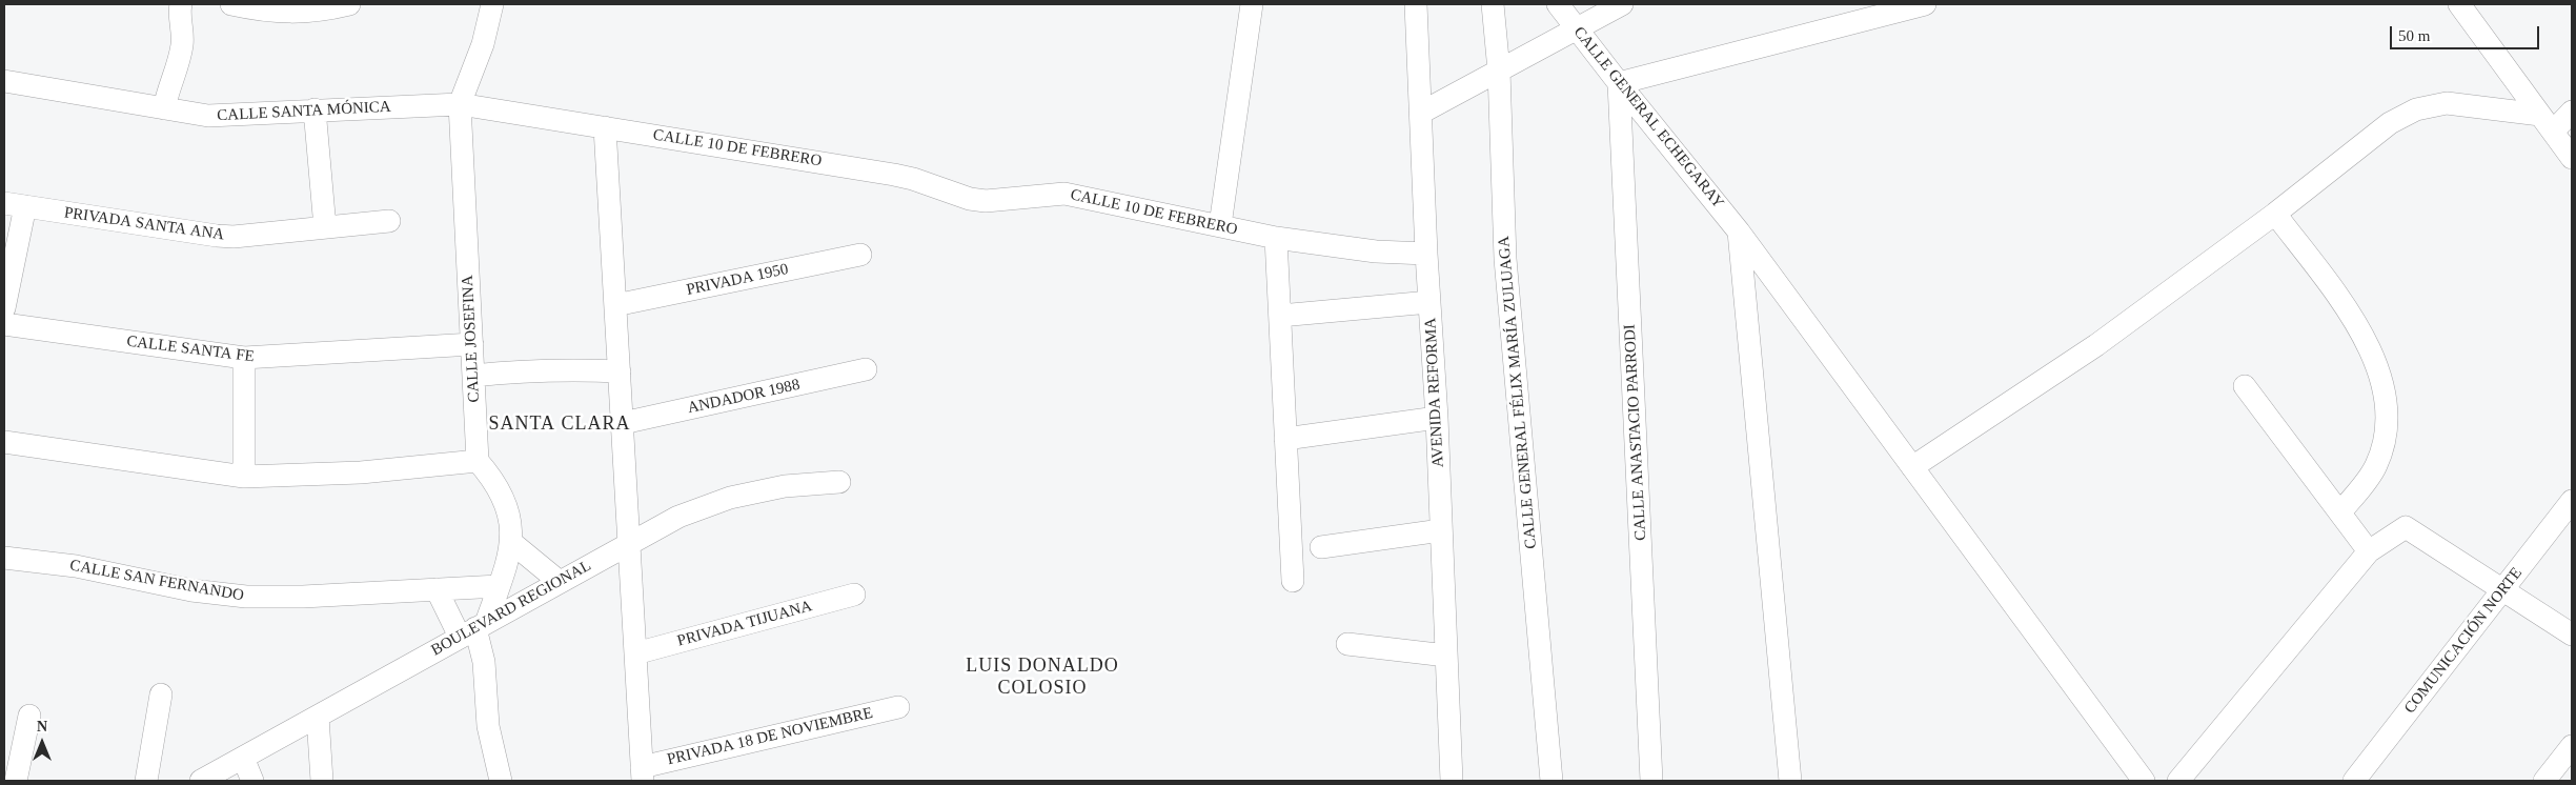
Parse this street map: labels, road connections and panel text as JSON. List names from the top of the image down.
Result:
{
  "streets": {
    "street": [
      "CALLE SANTA MÓNICA",
      "CALLE GENERAL ECHEGARAY",
      "CALLE 10 DE FEBRERO",
      "PRIVADA SANTA ANA",
      "PRIVADA 1950",
      "CALLE JOSEFINA",
      "CALLE SANTA FE",
      "AVENIDA REFORMA",
      "CALLE GENERAL FÉLIX MARÍA ZULUAGA",
      "ANDADOR 1988",
      "CALLE ANASTACIO PARRODI",
      "CALLE SAN FERNANDO",
      "BOULEVARD REGIONAL",
      "PRIVADA TIJUANA",
      "COMUNICACIÓN NORTE",
      "PRIVADA 18 DE NOVIEMBRE"
    ]
  },
  "crossings": [
    ["CALLE SANTA MÓNICA", "CALLE 10 DE FEBRERO"],
    ["CALLE SANTA MÓNICA", "CALLE JOSEFINA"],
    ["CALLE GENERAL ECHEGARAY", "CALLE ANASTACIO PARRODI"],
    ["CALLE 10 DE FEBRERO", "AVENIDA REFORMA"],
    ["CALLE JOSEFINA", "CALLE SANTA FE"]
  ],
  "districts": ["SANTA CLARA", "LUIS DONALDO COLOSIO"],
  "scale_bar": "50 m",
  "north": "top"
}
